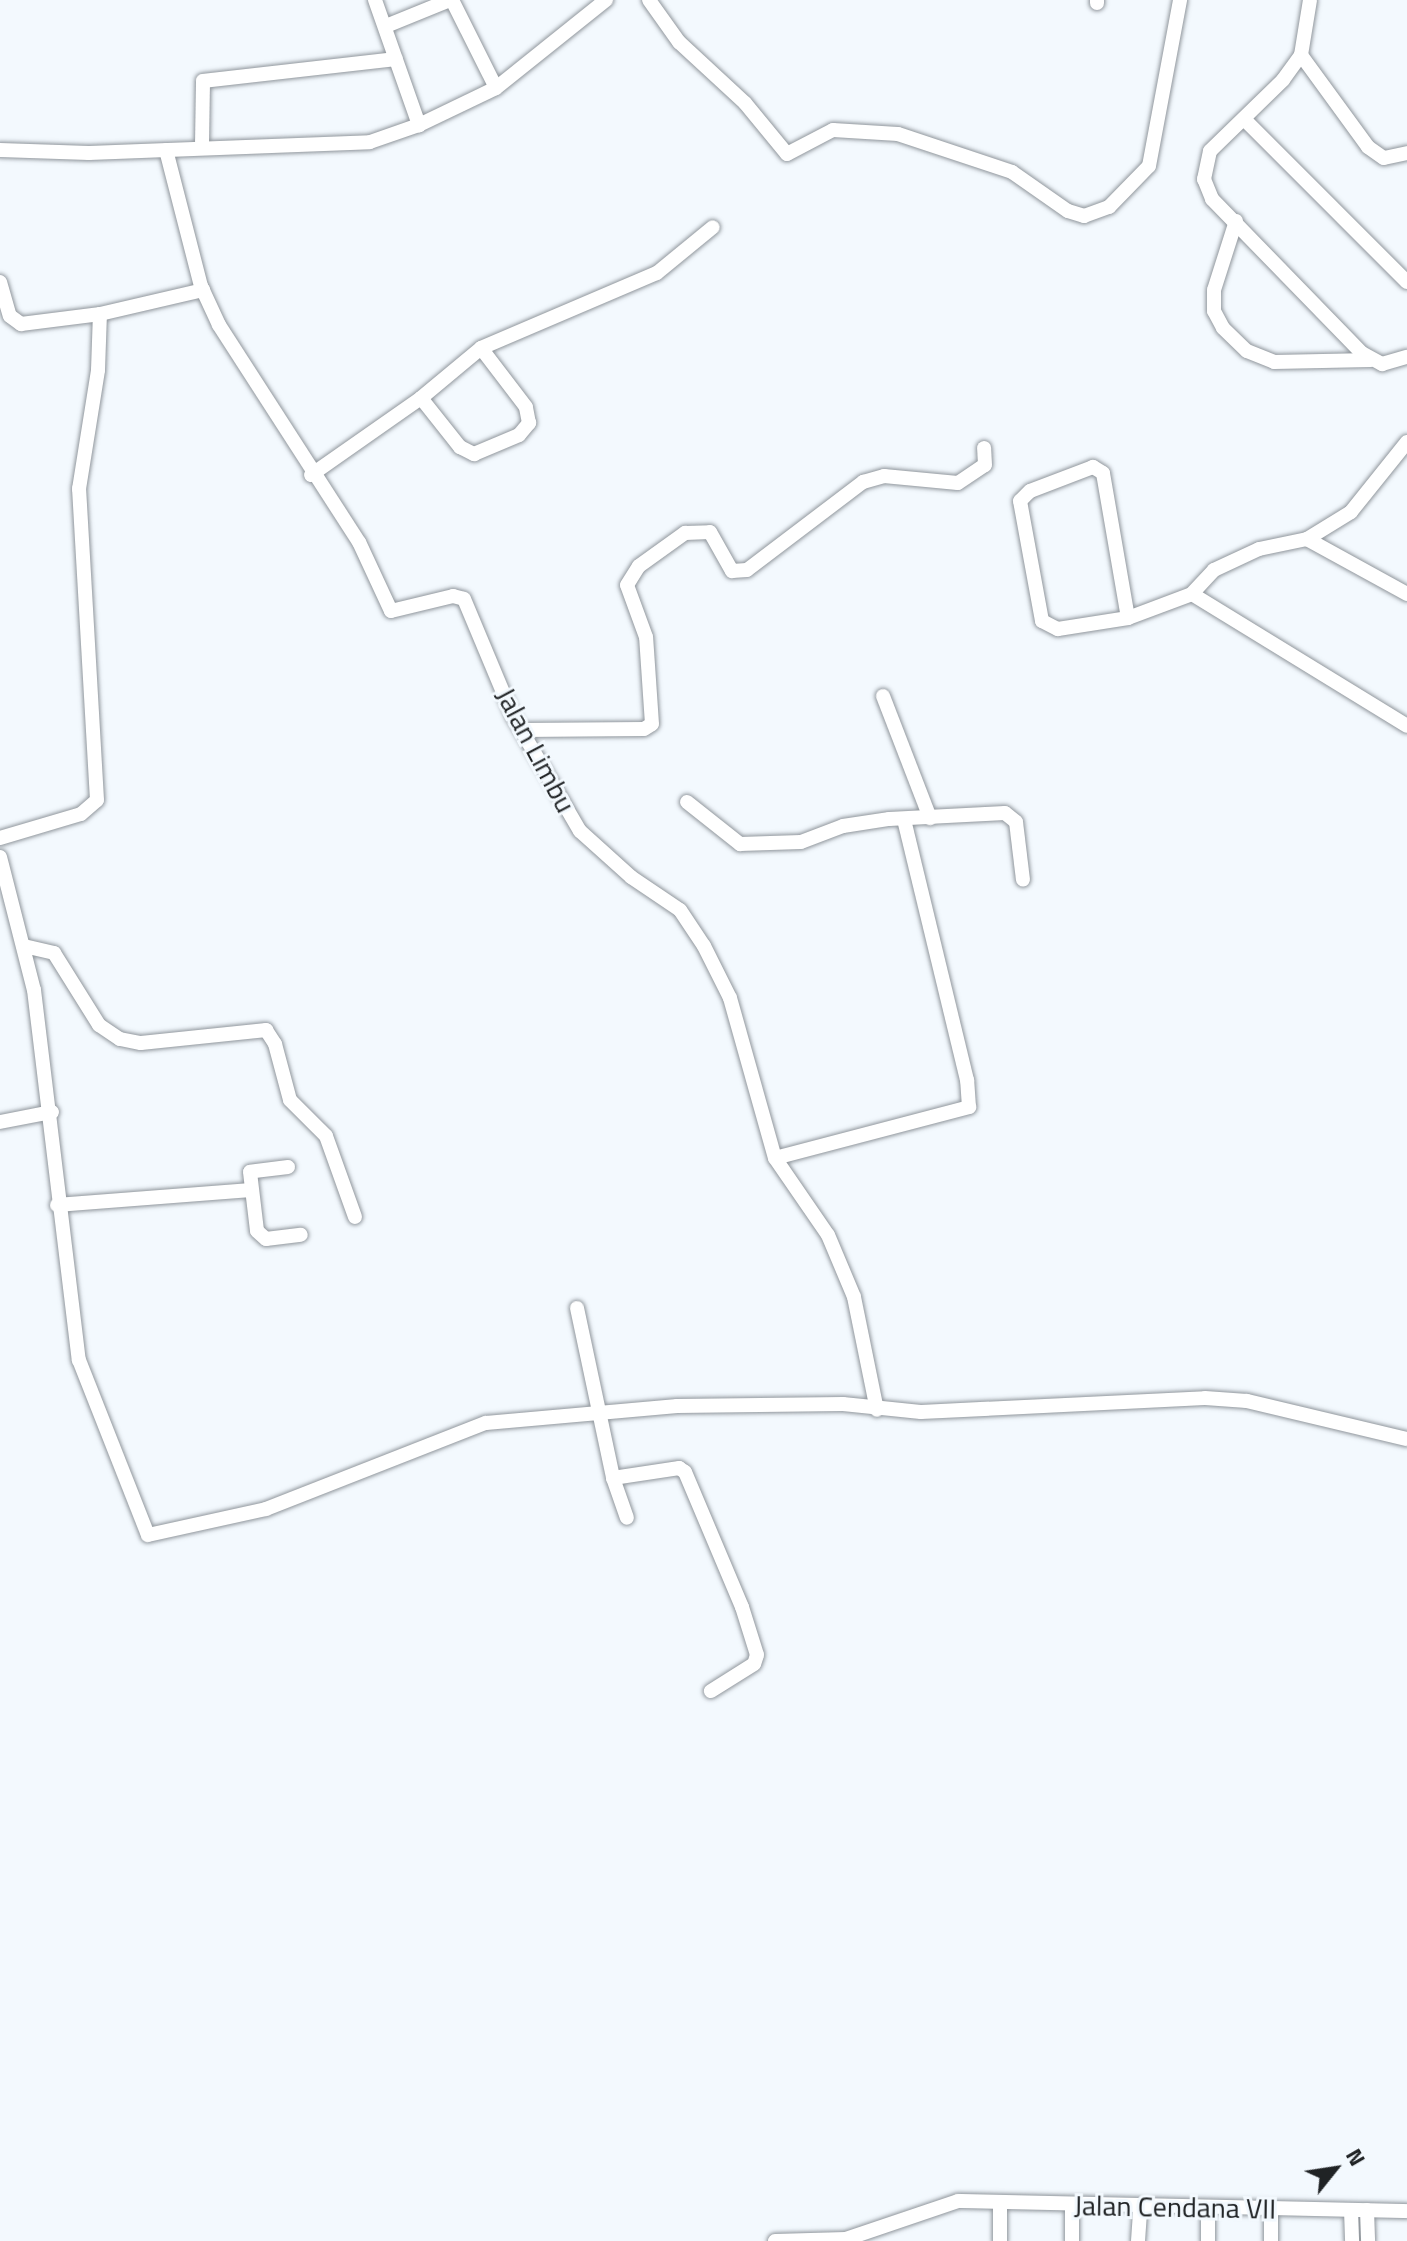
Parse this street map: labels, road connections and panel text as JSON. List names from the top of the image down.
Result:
{
  "streets": {
    "street": ["Jalan Limbu", "Jalan Cendana VII"]
  },
  "north": "top right"
}
